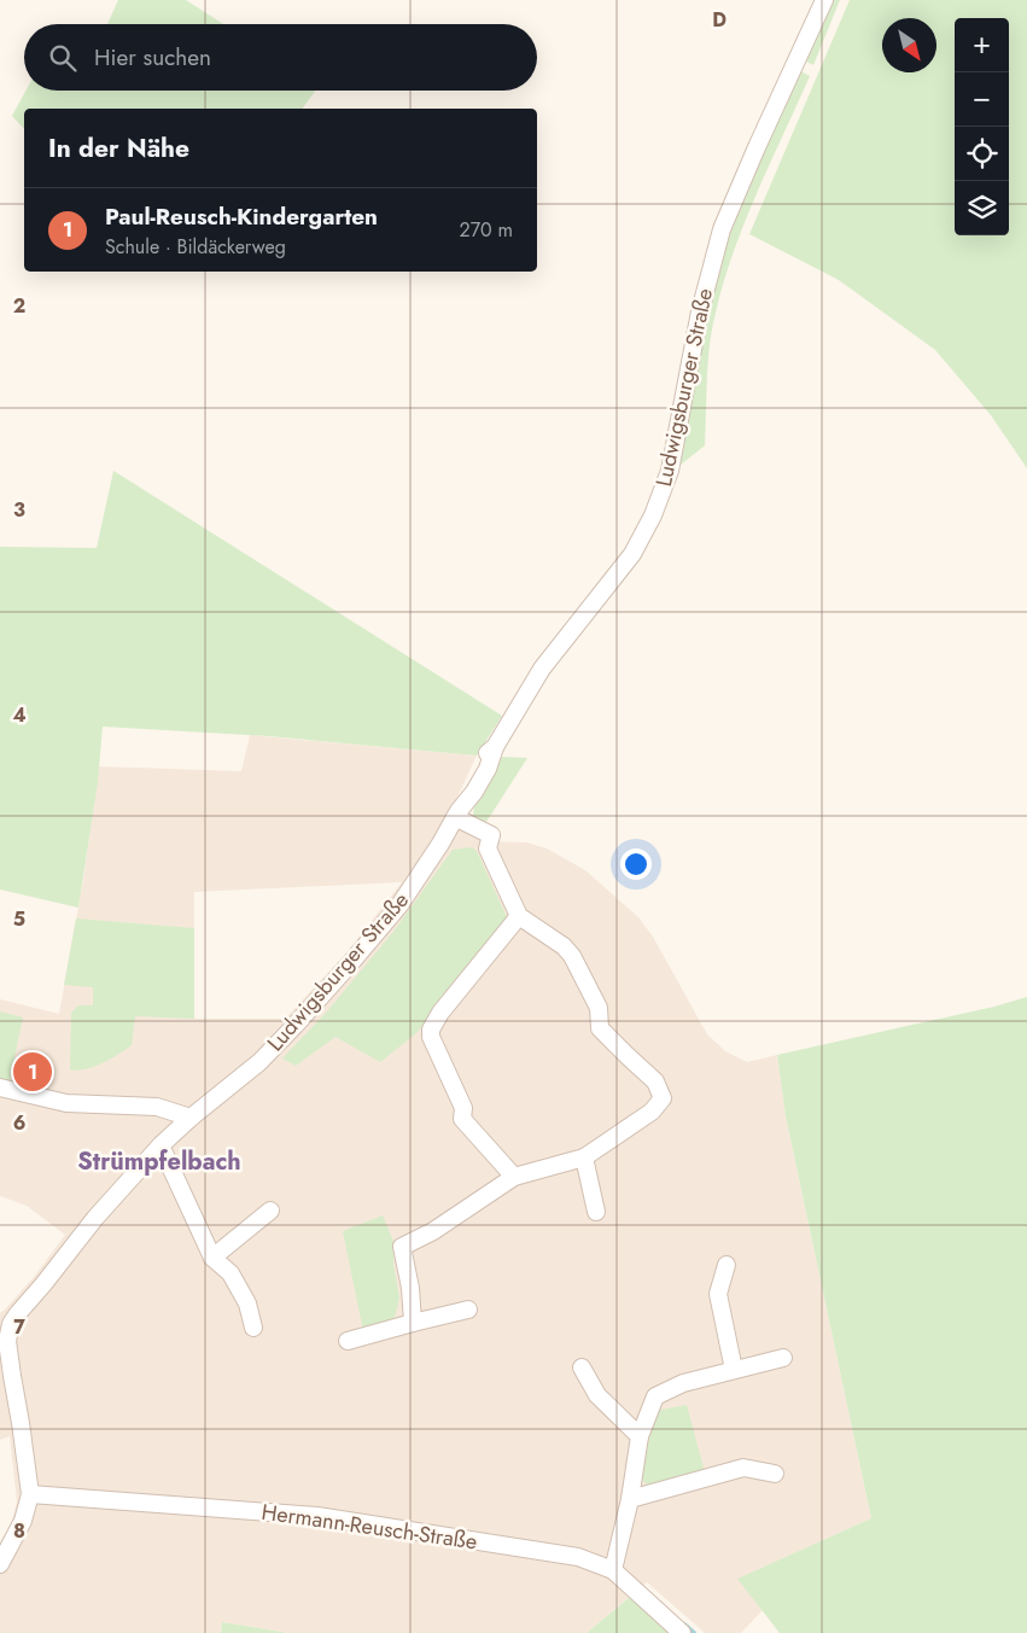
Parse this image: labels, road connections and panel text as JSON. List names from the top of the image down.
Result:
{
  "streets": {
    "street": ["Ludwigsburger Straße", "Hermann-Reusch-Straße"]
  },
  "crossings": [
    ["Ludwigsburger Straße", "Hermann-Reusch-Straße"]
  ],
  "districts": ["Strümpfelbach"],
  "north": "bottom right",
  "page": {
    "map_buttons": ["+", "−"],
    "search": "Hier suchen",
    "heading": "In der Nähe",
    "list": [
      {
        "mark": "1",
        "name": "Paul-Reusch-Kindergarten",
        "note": "Schule · Bildäckerweg",
        "value": "270 m"
      }
    ],
    "pins": "1"
  },
  "grid": {
    "columns": ["D"],
    "rows": [
      "2",
      "3",
      "4",
      "5",
      "6",
      "7",
      "8"
    ]
  }
}
